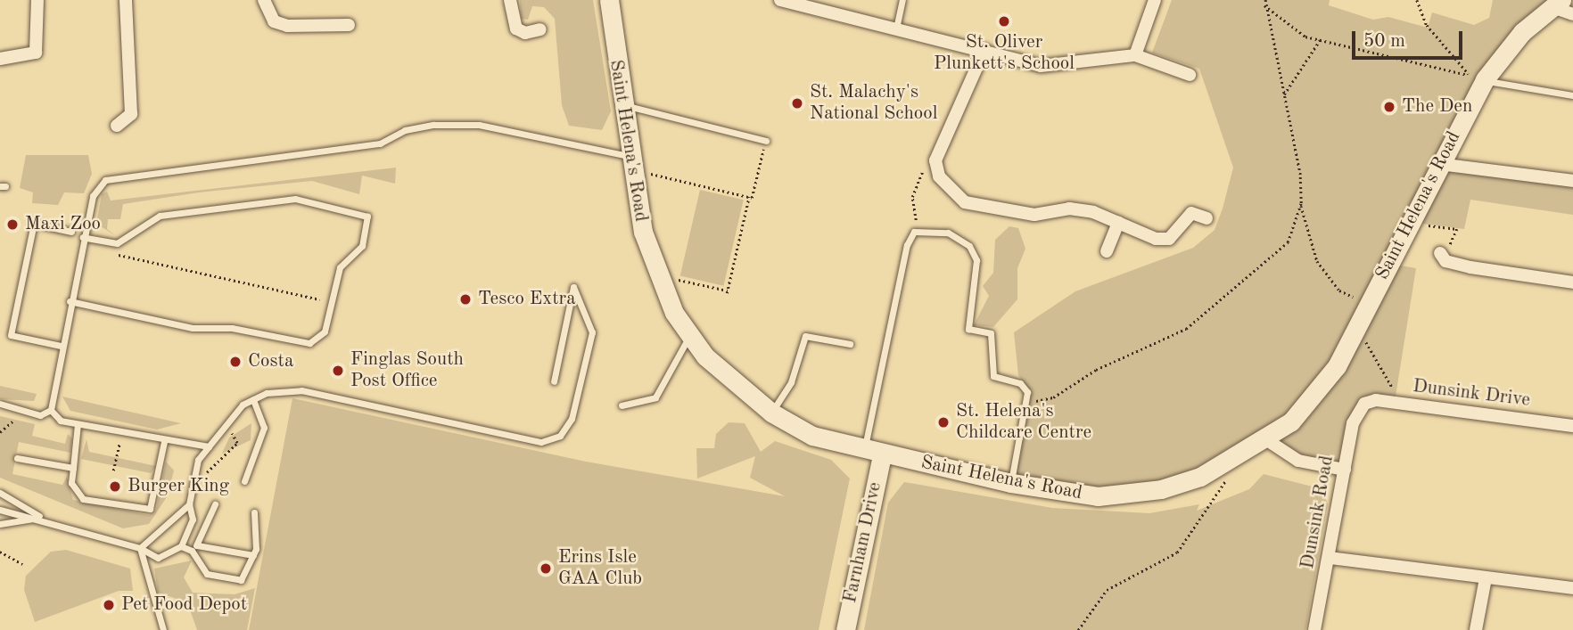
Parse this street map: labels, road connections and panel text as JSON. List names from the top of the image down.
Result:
{
  "streets": {
    "street": [
      "Saint Helena's Road",
      "Dunsink Drive",
      "Dunsink Road",
      "Farnham Drive"
    ]
  },
  "crossings": [
    ["Saint Helena's Road", "Farnham Drive"],
    ["Dunsink Drive", "Dunsink Road"]
  ],
  "places": [
    "St. Oliver Plunkett's School",
    "St. Malachy's National School",
    "The Den",
    "Maxi Zoo",
    "Tesco Extra",
    "Costa",
    "Finglas South Post Office",
    "St. Helena's Childcare Centre",
    "Burger King",
    "Erins Isle GAA Club",
    "Pet Food Depot"
  ],
  "scale_bar": "50 m"
}
